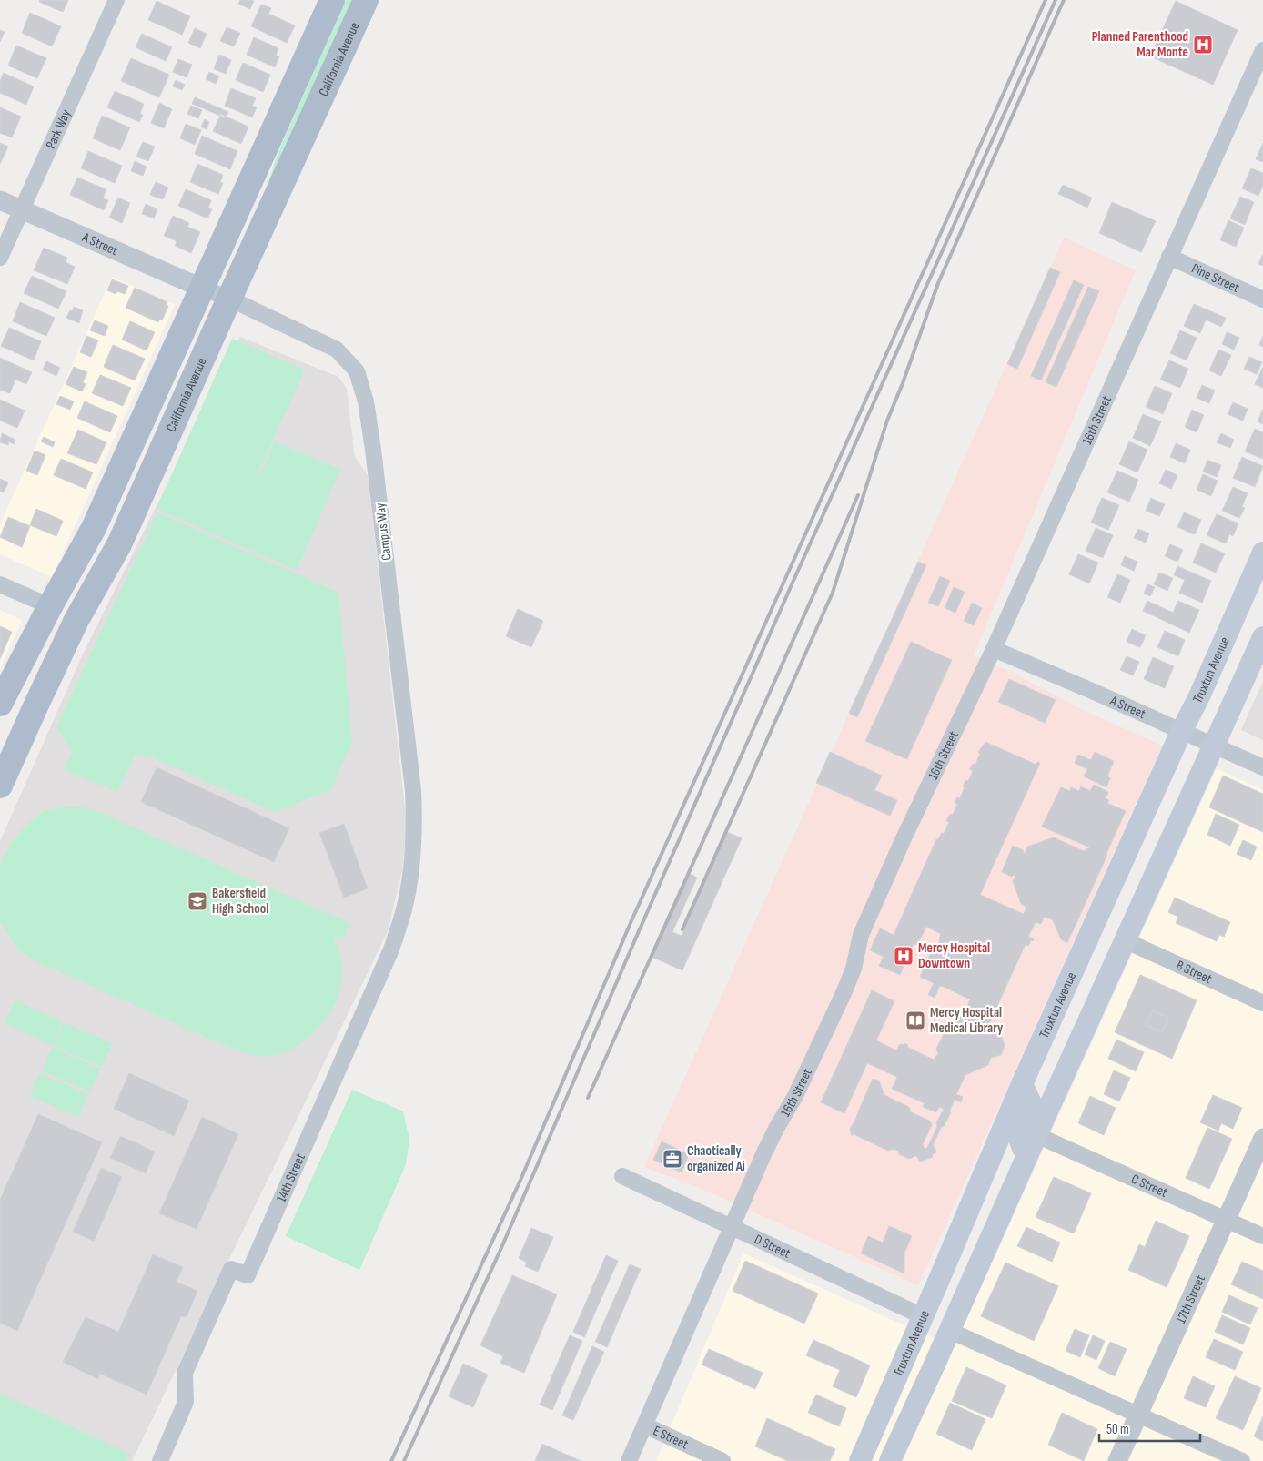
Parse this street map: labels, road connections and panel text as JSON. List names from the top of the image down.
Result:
{
  "streets": {
    "main road": ["California Avenue", "Truxtun Avenue"],
    "street": [
      "Park Way",
      "A Street",
      "Pine Street",
      "16th Street",
      "Campus Way",
      "B Street",
      "14th Street",
      "C Street",
      "D Street",
      "17th Street",
      "E Street"
    ]
  },
  "crossings": [
    ["California Avenue", "Campus Way"],
    ["Park Way", "A Street"],
    ["A Street", "16th Street"],
    ["A Street", "Campus Way"],
    ["A Street", "Truxtun Avenue"],
    ["Pine Street", "16th Street"],
    ["16th Street", "D Street"],
    ["16th Street", "E Street"],
    ["Campus Way", "14th Street"],
    ["Truxtun Avenue", "D Street"],
    ["C Street", "17th Street"]
  ],
  "places": {
    "hospital": ["Planned Parenthood Mar Monte", "Mercy Hospital Downtown"],
    "school or university": ["Bakersfield High School"],
    "library": ["Mercy Hospital Medical Library"],
    "office": ["Chaotically organized Ai"]
  },
  "scale_bar": "50 m"
}
